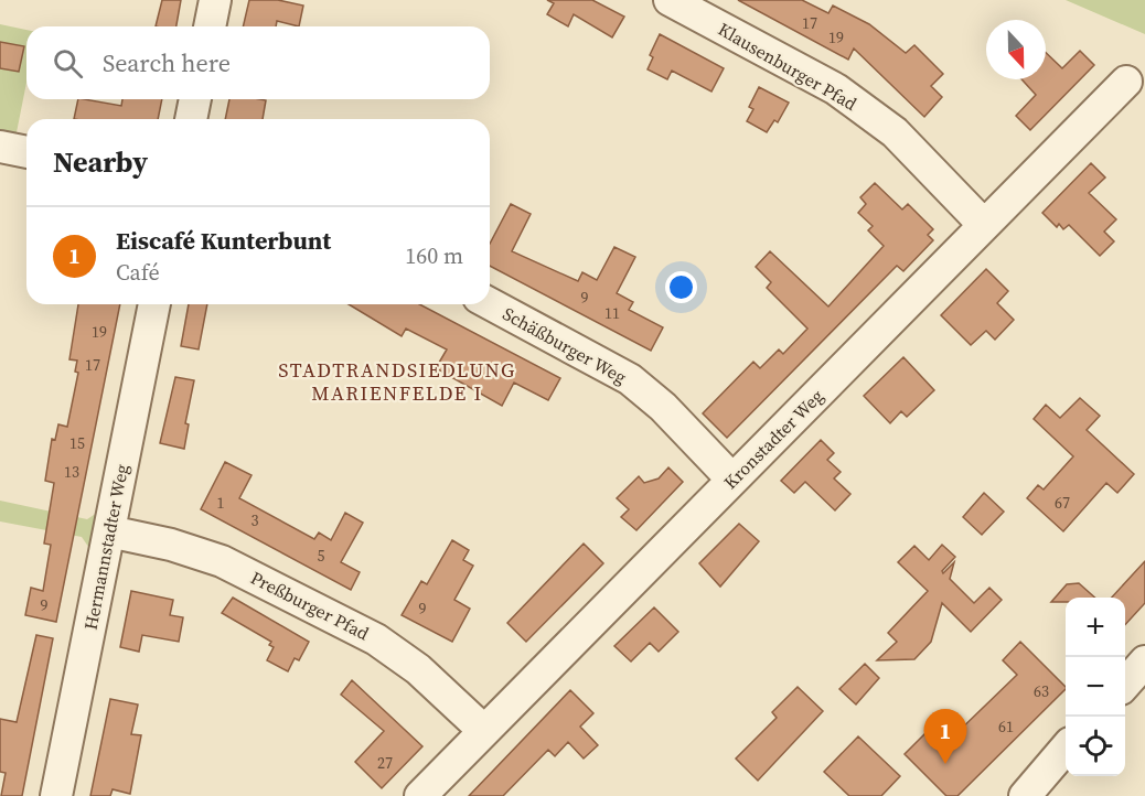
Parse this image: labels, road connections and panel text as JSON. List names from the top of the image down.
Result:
{
  "streets": {
    "street": [
      "Klausenburger Pfad",
      "Schäßburger Weg",
      "Kronstadter Weg",
      "Hermannstadter Weg",
      "Preßburger Pfad"
    ]
  },
  "crossings": [
    ["Klausenburger Pfad", "Kronstadter Weg"],
    ["Schäßburger Weg", "Kronstadter Weg"],
    ["Kronstadter Weg", "Preßburger Pfad"],
    ["Hermannstadter Weg", "Preßburger Pfad"]
  ],
  "districts": ["STADTRANDSIEDLUNG MARIENFELDE I"],
  "house_numbers": [
    "17",
    "19",
    "9",
    "11",
    "19",
    "17",
    "15",
    "13",
    "1",
    "67",
    "3",
    "5",
    "9",
    "9",
    "63",
    "61",
    "27"
  ],
  "north": "bottom",
  "page": {
    "search": "Search here",
    "heading": "Nearby",
    "list": [
      {
        "mark": "1",
        "name": "Eiscafé Kunterbunt",
        "note": "Café",
        "value": "160 m"
      }
    ],
    "map_buttons": ["+", "−"],
    "pins": "1"
  }
}
